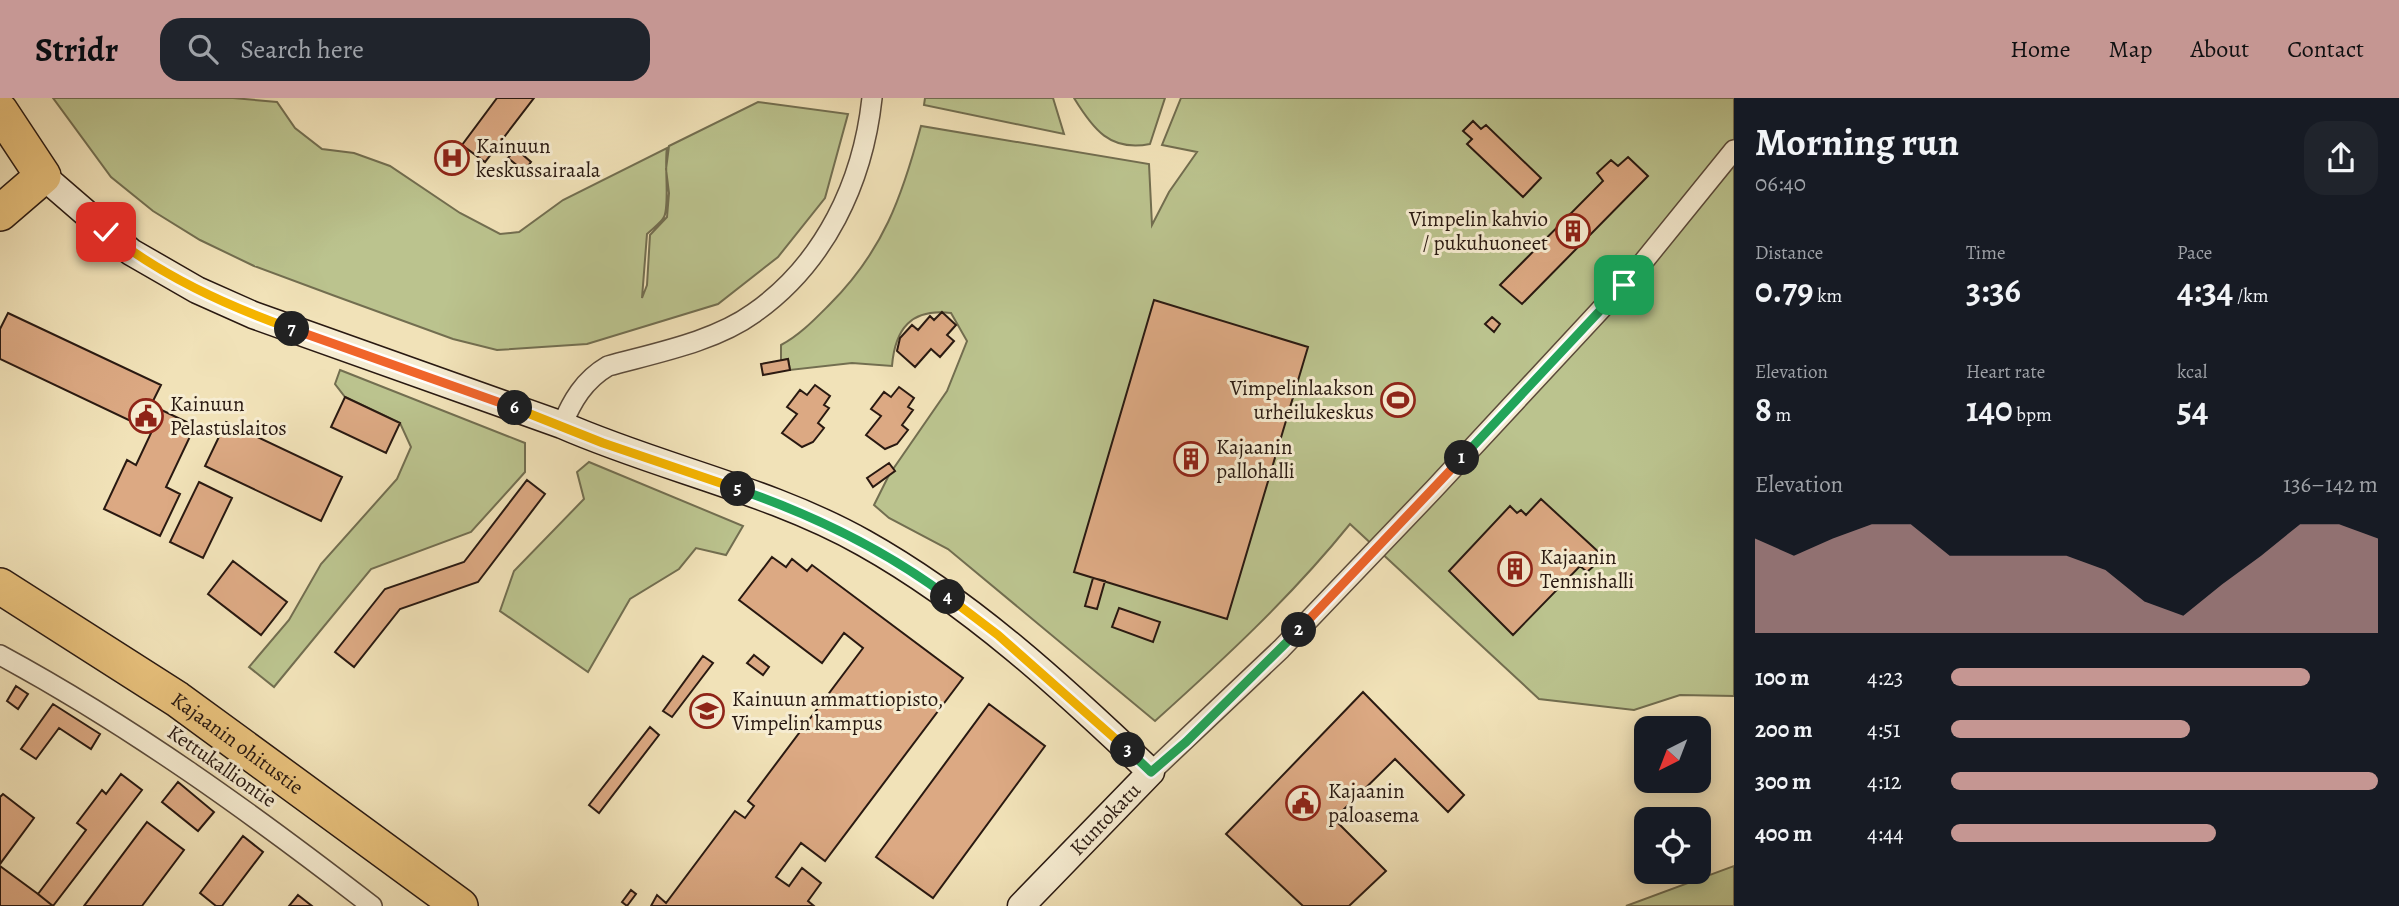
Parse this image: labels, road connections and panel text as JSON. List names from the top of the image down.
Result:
{
  "streets": {
    "highway": ["Kajaanin ohitustie"],
    "street": ["Kettukalliontie", "Kuntokatu"]
  },
  "places": {
    "hospital": ["Kainuun keskussairaala"],
    "building": ["Vimpelin kahvio / pukuhuoneet", "Kajaanin pallohalli", "Kajaanin Tennishalli"],
    "sports": ["Vimpelinlaakson urheilukeskus"],
    "public building": ["Kainuun Pelastuslaitos", "Kajaanin paloasema"],
    "school or university": ["Kainuun ammattiopisto, Vimpelin kampus"]
  },
  "north": "bottom left",
  "page": {
    "header": "Stridr",
    "search": "Search here",
    "nav": [
      "Home",
      "Map",
      "About",
      "Contact"
    ],
    "heading": ["Morning run", "06:40"],
    "stats": [
      ["Distance", "0.79 km"],
      ["Time", "3:36"],
      ["Pace", "4:34 /km"],
      ["Elevation", "8 m"],
      ["Heart rate", "140 bpm"],
      ["kcal", "54"]
    ],
    "pins": [
      "7",
      "6",
      "1",
      "5",
      "4",
      "2",
      "3"
    ],
    "chart": ["Elevation", "136–142 m"],
    "list": [
      {
        "name": "100 m",
        "note": "4:23"
      },
      {
        "name": "200 m",
        "note": "4:51"
      },
      {
        "name": "300 m",
        "note": "4:12"
      },
      {
        "name": "400 m",
        "note": "4:44"
      }
    ]
  }
}
